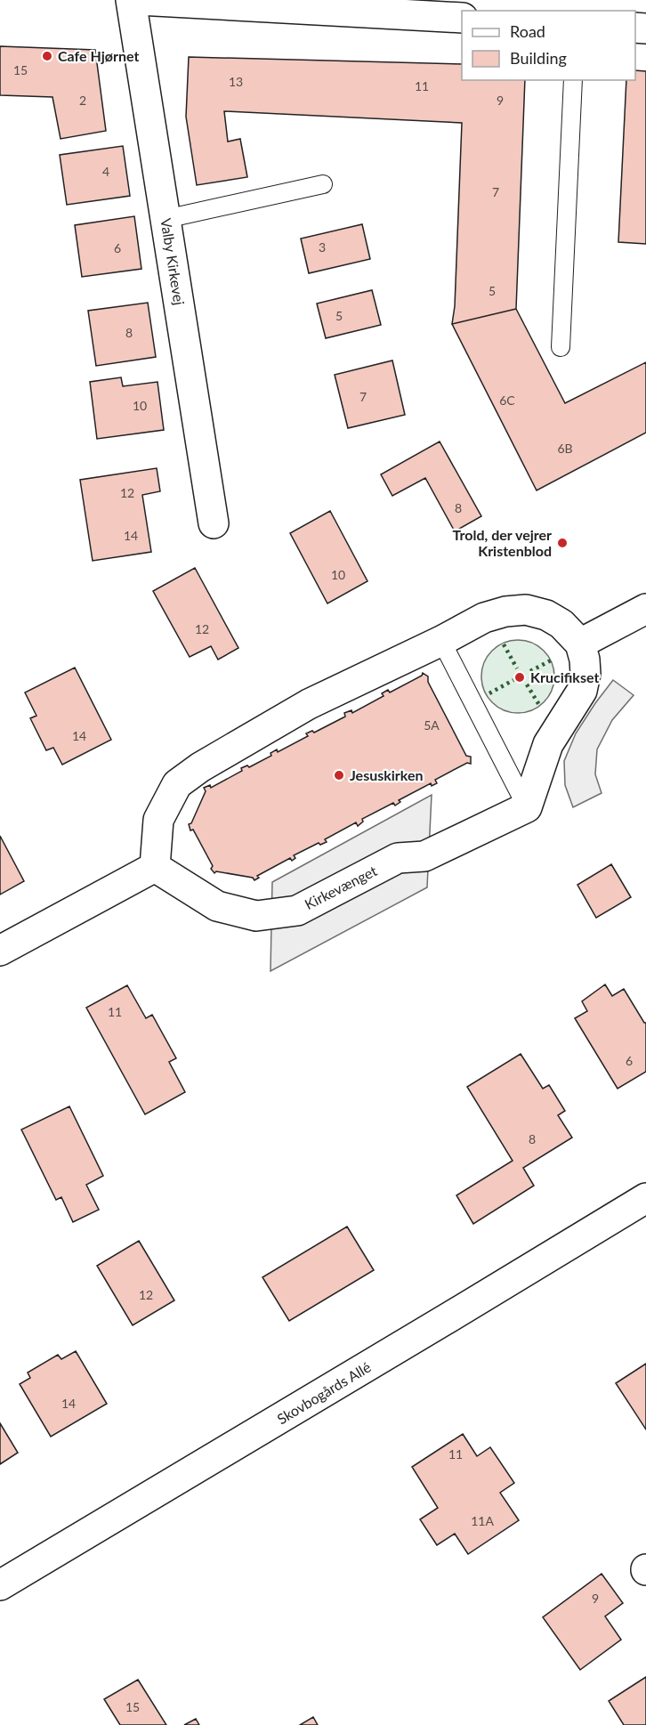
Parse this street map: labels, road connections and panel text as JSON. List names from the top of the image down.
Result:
{
  "streets": {
    "street": ["Valby Kirkevej", "Kirkevænget", "Skovbogårds Allé"]
  },
  "places": [
    "Cafe Hjørnet",
    "Trold, der vejrer Kristenblod",
    "Krucifikset",
    "Jesuskirken"
  ],
  "house_numbers": [
    "15",
    "13",
    "11",
    "2",
    "9",
    "4",
    "7",
    "3",
    "6",
    "5",
    "5",
    "8",
    "7",
    "6C",
    "10",
    "6B",
    "12",
    "8",
    "14",
    "10",
    "12",
    "5A",
    "14",
    "11",
    "6",
    "8",
    "12",
    "14",
    "11",
    "11A",
    "9",
    "15"
  ],
  "legend": ["Road", "Building"]
}
